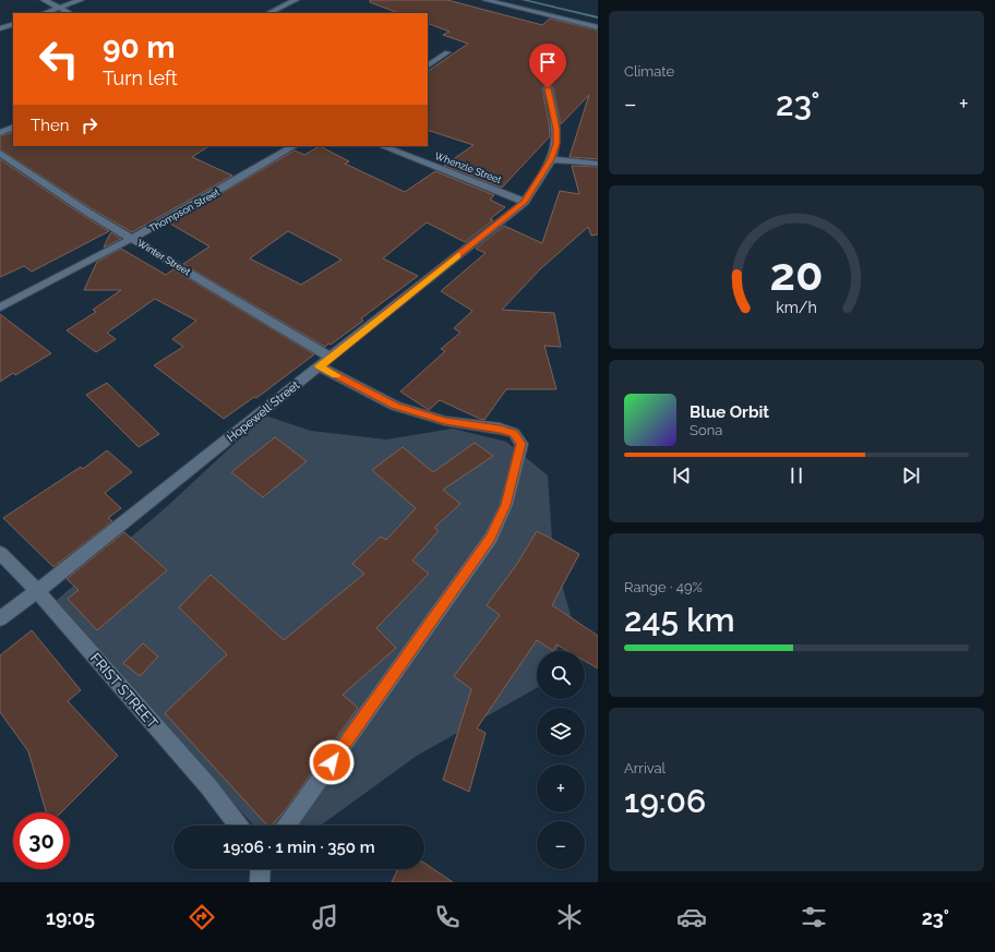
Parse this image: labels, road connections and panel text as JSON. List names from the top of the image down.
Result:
{
  "streets": {
    "street": [
      "Whenzle Street",
      "Thompson Street",
      "Winter Street",
      "Hopewell Street",
      "FRIST STREET"
    ]
  },
  "crossings": [
    ["Whenzle Street", "Hopewell Street"],
    ["Thompson Street", "Winter Street"],
    ["Winter Street", "Hopewell Street"],
    ["Hopewell Street", "FRIST STREET"]
  ],
  "page": {
    "tile": [
      "Climate",
      ["Range · 49%", "245 km"],
      ["Arrival", "19:06"]
    ],
    "turn": ["90 m", "Turn left"],
    "heat": ["−", "23°", "+"],
    "then": "Then",
    "song": ["Blue Orbit", "Sona"],
    "map_buttons": ["+", "−"],
    "limit": "30",
    "trip": "19:06 · 1 min · 350 m",
    "tabs": ["19:05", "23°"],
    "gauge": ["20", "km/h"]
  }
}
